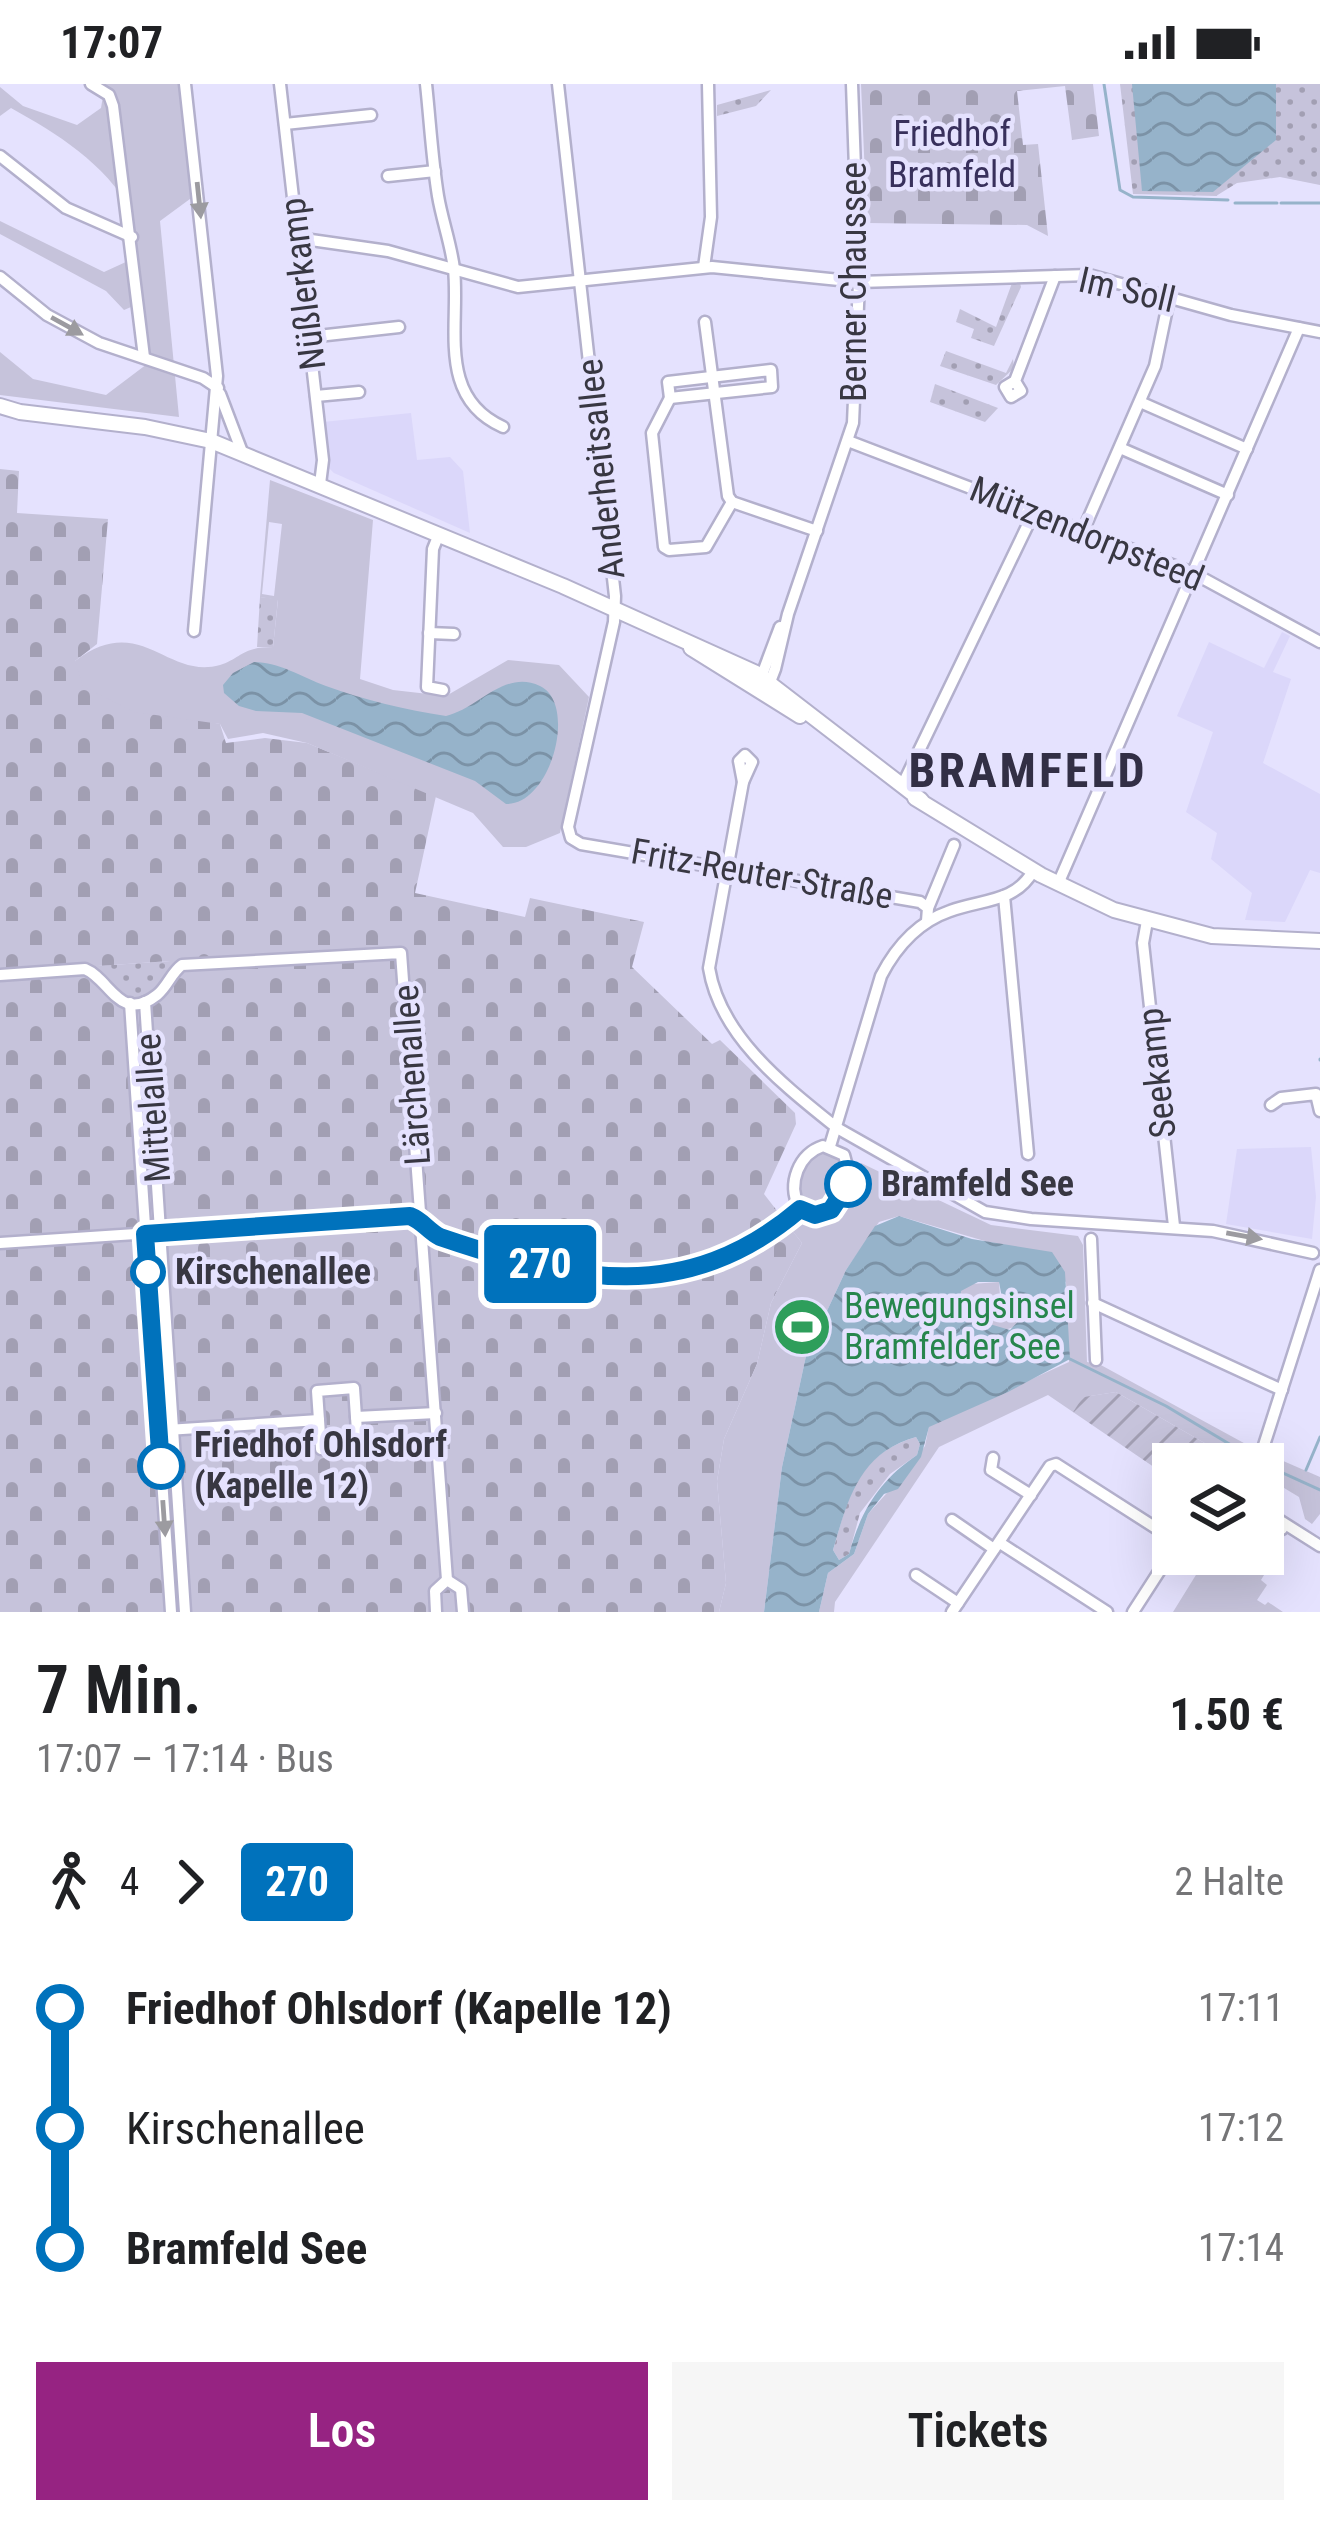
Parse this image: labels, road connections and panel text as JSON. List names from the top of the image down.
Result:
{
  "streets": {
    "street": [
      "Berner Chaussee",
      "Nüßlerkamp",
      "Im Soll",
      "Anderheitsallee",
      "Mützendorpsteed",
      "Fritz-Reuter-Straße",
      "Seekamp",
      "Lärchenallee",
      "Mittelallee"
    ]
  },
  "crossings": [
    ["Berner Chaussee", "Im Soll"],
    ["Berner Chaussee", "Mützendorpsteed"],
    ["Nüßlerkamp", "Im Soll"],
    ["Im Soll", "Anderheitsallee"],
    ["Anderheitsallee", "Fritz-Reuter-Straße"],
    ["Lärchenallee", "Mittelallee"]
  ],
  "districts": ["BRAMFELD"],
  "parks": ["Friedhof Bramfeld"],
  "places": {
    "other": ["Bramfeld See", "Kirschenallee", "Friedhof Ohlsdorf (Kapelle 12)"],
    "sports": ["Bewegungsinsel Bramfelder See"]
  },
  "lines": ["bus line 270"],
  "page": {
    "status": "17:07",
    "on_map": "270",
    "heading": ["7 Min.", "17:07 – 17:14 · Bus", "1.50 €"],
    "legs": ["4", "270", "2 Halte"],
    "list": [
      {
        "name": "Friedhof Ohlsdorf (Kapelle 12)",
        "value": "17:11"
      },
      {
        "name": "Kirschenallee",
        "value": "17:12"
      },
      {
        "name": "Bramfeld See",
        "value": "17:14"
      }
    ],
    "buttons": ["Los", "Tickets"]
  }
}
